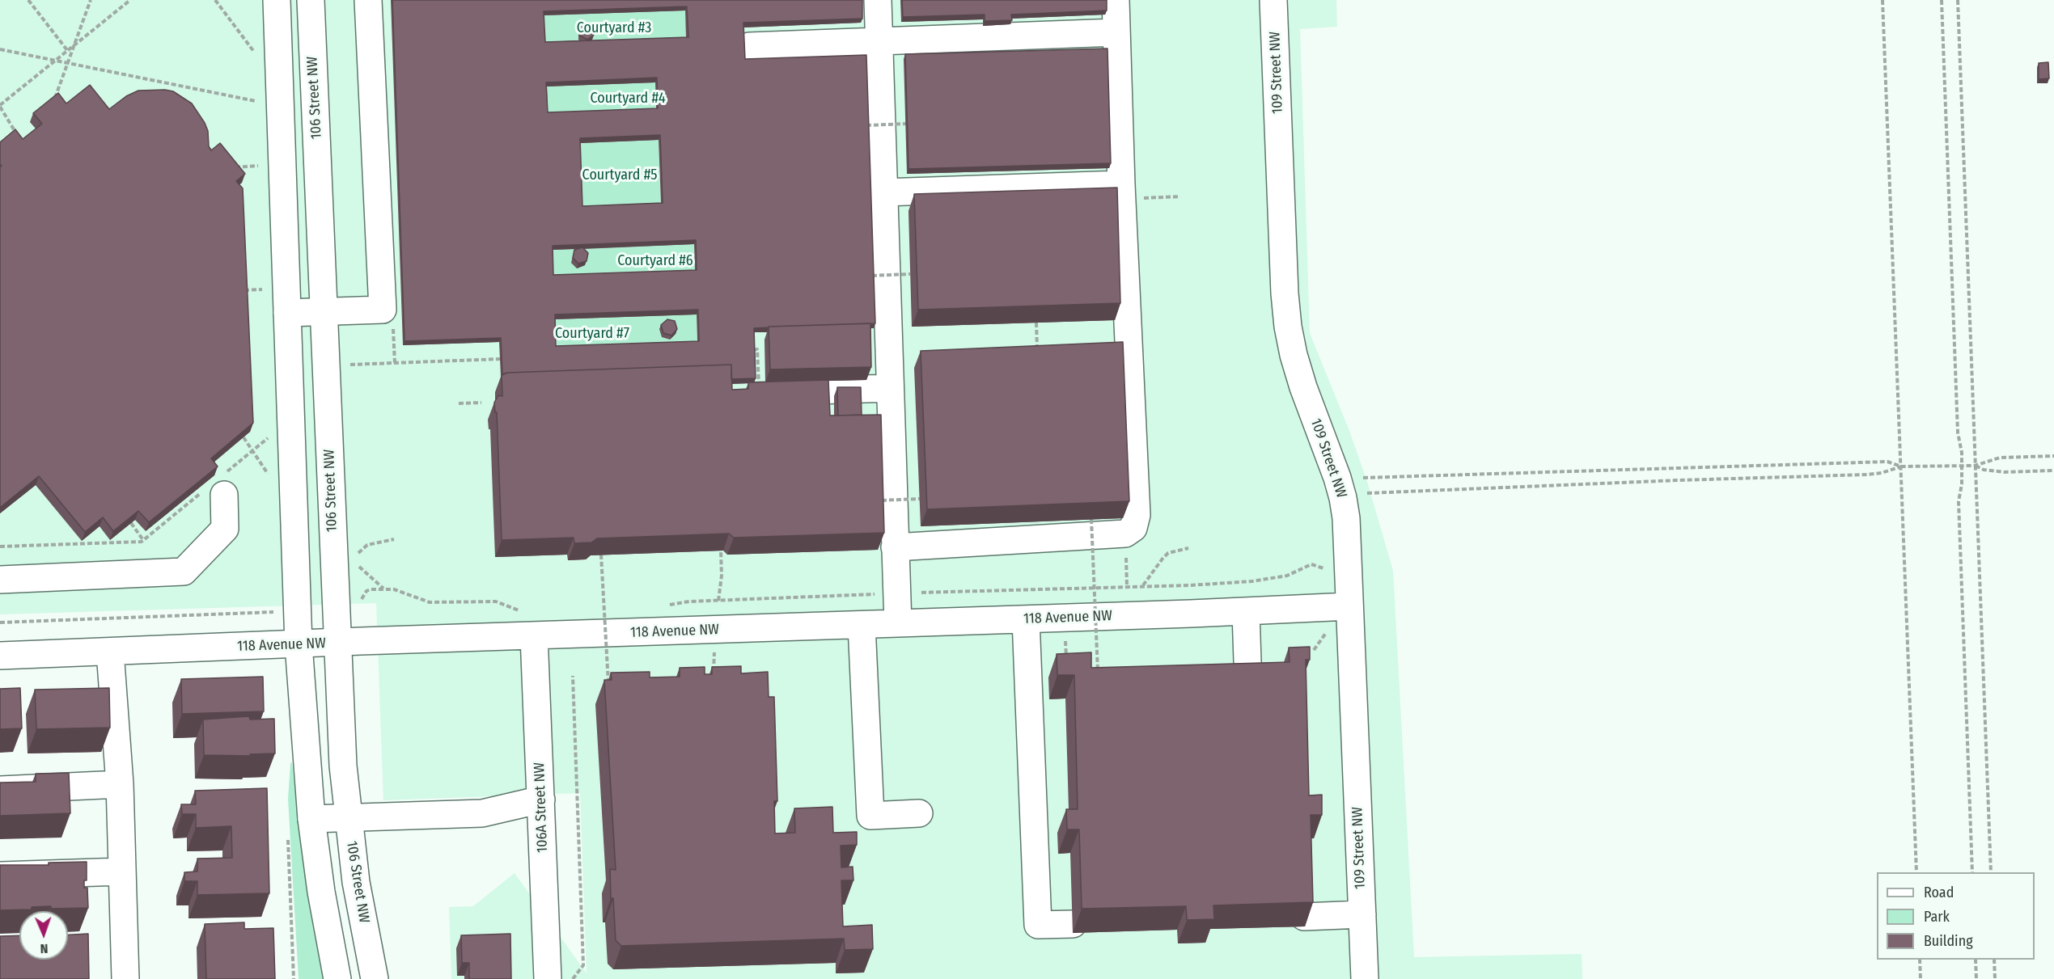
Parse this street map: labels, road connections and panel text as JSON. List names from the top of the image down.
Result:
{
  "streets": {
    "street": [
      "109 Street NW",
      "106 Street NW",
      "118 Avenue NW",
      "106A Street NW"
    ]
  },
  "crossings": [
    ["109 Street NW", "118 Avenue NW"],
    ["106 Street NW", "118 Avenue NW"],
    ["118 Avenue NW", "106A Street NW"]
  ],
  "parks": [
    "Courtyard #3",
    "Courtyard #4",
    "Courtyard #5",
    "Courtyard #6",
    "Courtyard #7"
  ],
  "legend": ["Road", "Park", "Building"],
  "north": "bottom"
}
